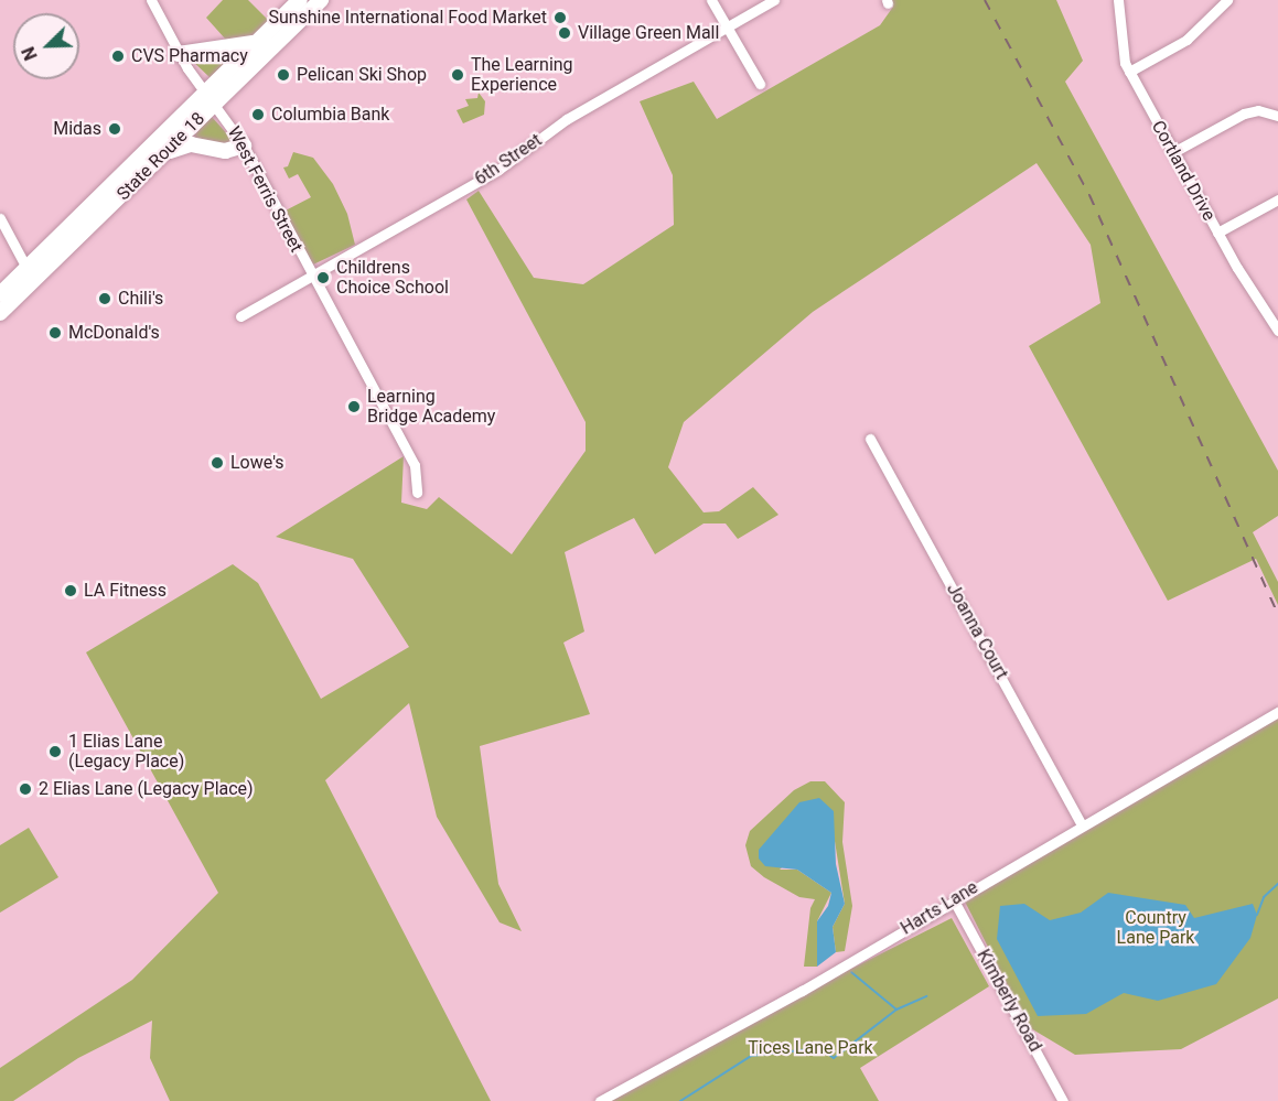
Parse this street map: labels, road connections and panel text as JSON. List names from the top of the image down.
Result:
{
  "streets": {
    "highway": ["State Route 18"],
    "street": [
      "6th Street",
      "Cortland Drive",
      "West Ferris Street",
      "Joanna Court",
      "Harts Lane",
      "Kimberly Road"
    ]
  },
  "crossings": [
    ["State Route 18", "West Ferris Street"],
    ["6th Street", "West Ferris Street"],
    ["Joanna Court", "Harts Lane"],
    ["Harts Lane", "Kimberly Road"]
  ],
  "parks": ["Country Lane Park", "Tices Lane Park"],
  "places": [
    "Sunshine International Food Market",
    "Village Green Mall",
    "CVS Pharmacy",
    "Pelican Ski Shop",
    "The Learning Experience",
    "Columbia Bank",
    "Midas",
    "Childrens Choice School",
    "Chili's",
    "McDonald's",
    "Learning Bridge Academy",
    "Lowe's",
    "LA Fitness",
    "1 Elias Lane (Legacy Place)",
    "2 Elias Lane (Legacy Place)"
  ],
  "north": "bottom left"
}
